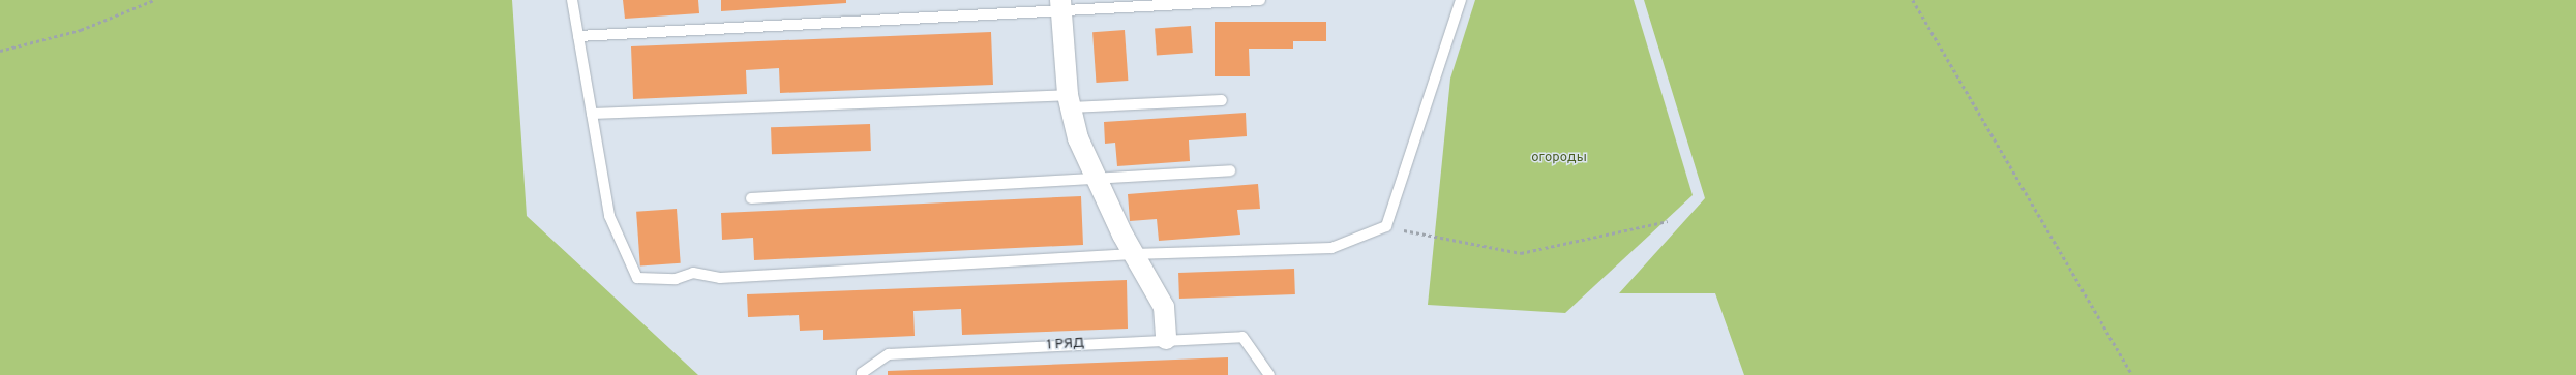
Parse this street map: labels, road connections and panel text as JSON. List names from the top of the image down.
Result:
{
  "streets": {
    "lane": ["1 РЯД"]
  },
  "parks": ["огороды"]
}
